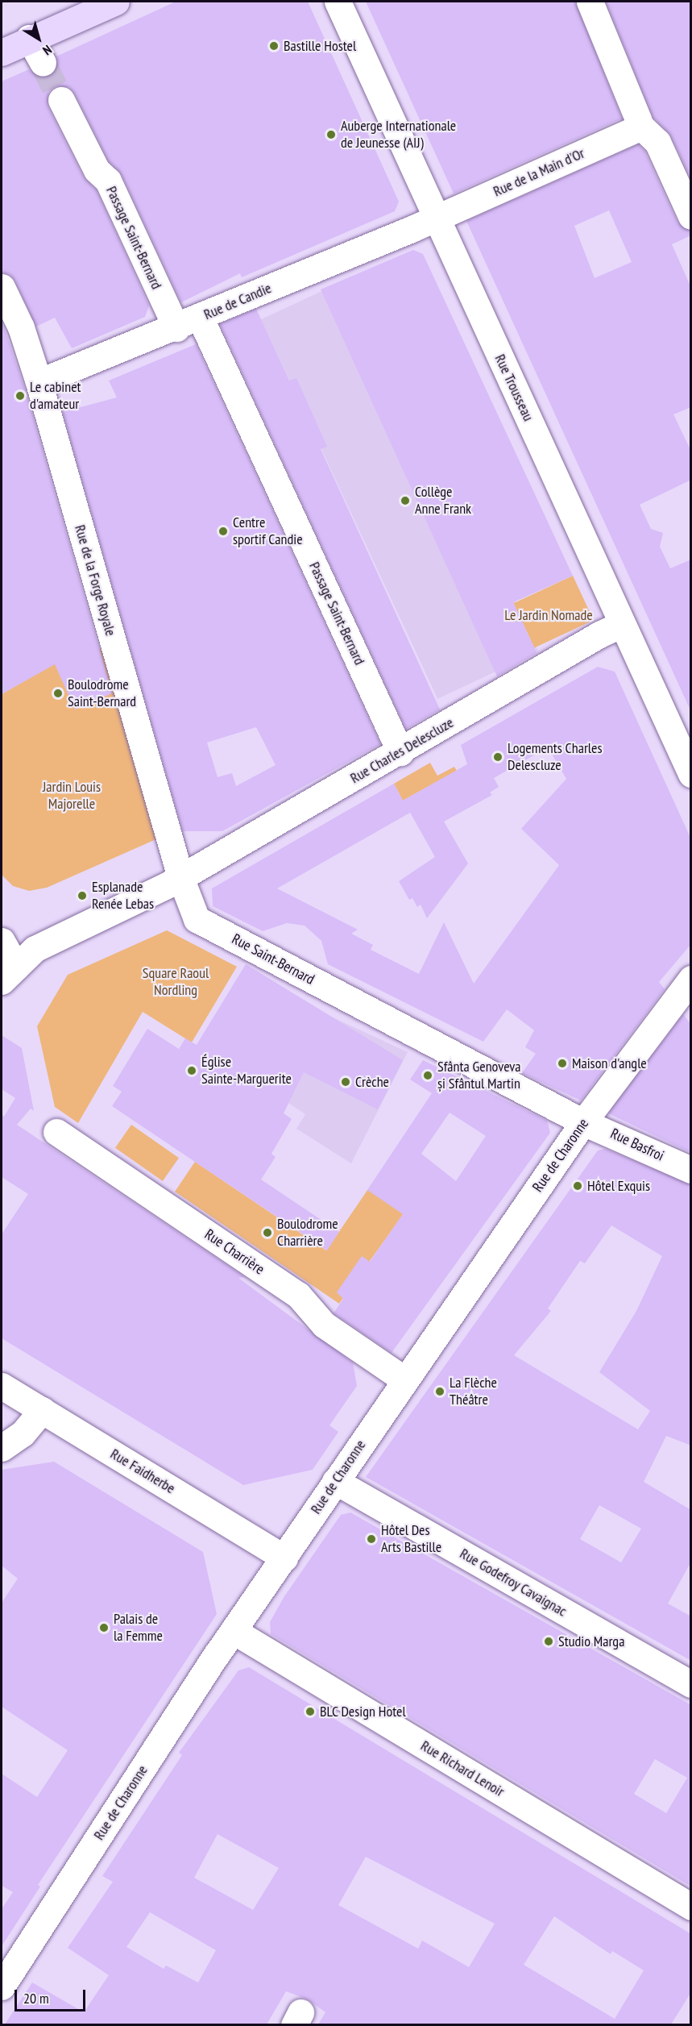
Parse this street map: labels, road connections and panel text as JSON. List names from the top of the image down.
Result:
{
  "streets": {
    "street": [
      "Rue de la Main d'Or",
      "Passage Saint-Bernard",
      "Rue de Candie",
      "Rue Trousseau",
      "Rue de la Forge Royale",
      "Rue Charles Delescluze",
      "Rue Saint-Bernard",
      "Rue Basfroi",
      "Rue de Charonne",
      "Rue Charrière",
      "Rue Faidherbe",
      "Rue Godefroy Cavaignac",
      "Rue Richard Lenoir"
    ]
  },
  "crossings": [
    ["Rue de la Main d'Or", "Rue de Candie"],
    ["Rue de la Main d'Or", "Rue Trousseau"],
    ["Passage Saint-Bernard", "Rue de Candie"],
    ["Passage Saint-Bernard", "Rue Charles Delescluze"],
    ["Rue de Candie", "Rue Trousseau"],
    ["Rue de Candie", "Rue de la Forge Royale"],
    ["Rue Trousseau", "Rue Charles Delescluze"],
    ["Rue de la Forge Royale", "Rue Charles Delescluze"],
    ["Rue de la Forge Royale", "Rue Saint-Bernard"],
    ["Rue Charles Delescluze", "Rue Saint-Bernard"],
    ["Rue Saint-Bernard", "Rue Basfroi"],
    ["Rue Saint-Bernard", "Rue de Charonne"],
    ["Rue Basfroi", "Rue de Charonne"],
    ["Rue de Charonne", "Rue Charrière"],
    ["Rue de Charonne", "Rue Faidherbe"],
    ["Rue de Charonne", "Rue Godefroy Cavaignac"],
    ["Rue de Charonne", "Rue Richard Lenoir"]
  ],
  "parks": ["Le Jardin Nomade", "Jardin Louis Majorelle", "Square Raoul Nordling"],
  "places": [
    "Bastille Hostel",
    "Auberge Internationale de Jeunesse (AIJ)",
    "Le cabinet d'amateur",
    "Collège Anne Frank",
    "Centre sportif Candie",
    "Boulodrome Saint-Bernard",
    "Logements Charles Delescluze",
    "Esplanade Renée Lebas",
    "Maison d'angle",
    "Église Sainte-Marguerite",
    "Sfânta Genoveva și Sfântul Martin",
    "Crèche",
    "Hôtel Exquis",
    "Boulodrome Charrière",
    "La Flèche Théâtre",
    "Hôtel Des Arts Bastille",
    "Palais de la Femme",
    "Studio Marga",
    "BLC Design Hotel"
  ],
  "scale_bar": "20 m",
  "north": "bottom right"
}
